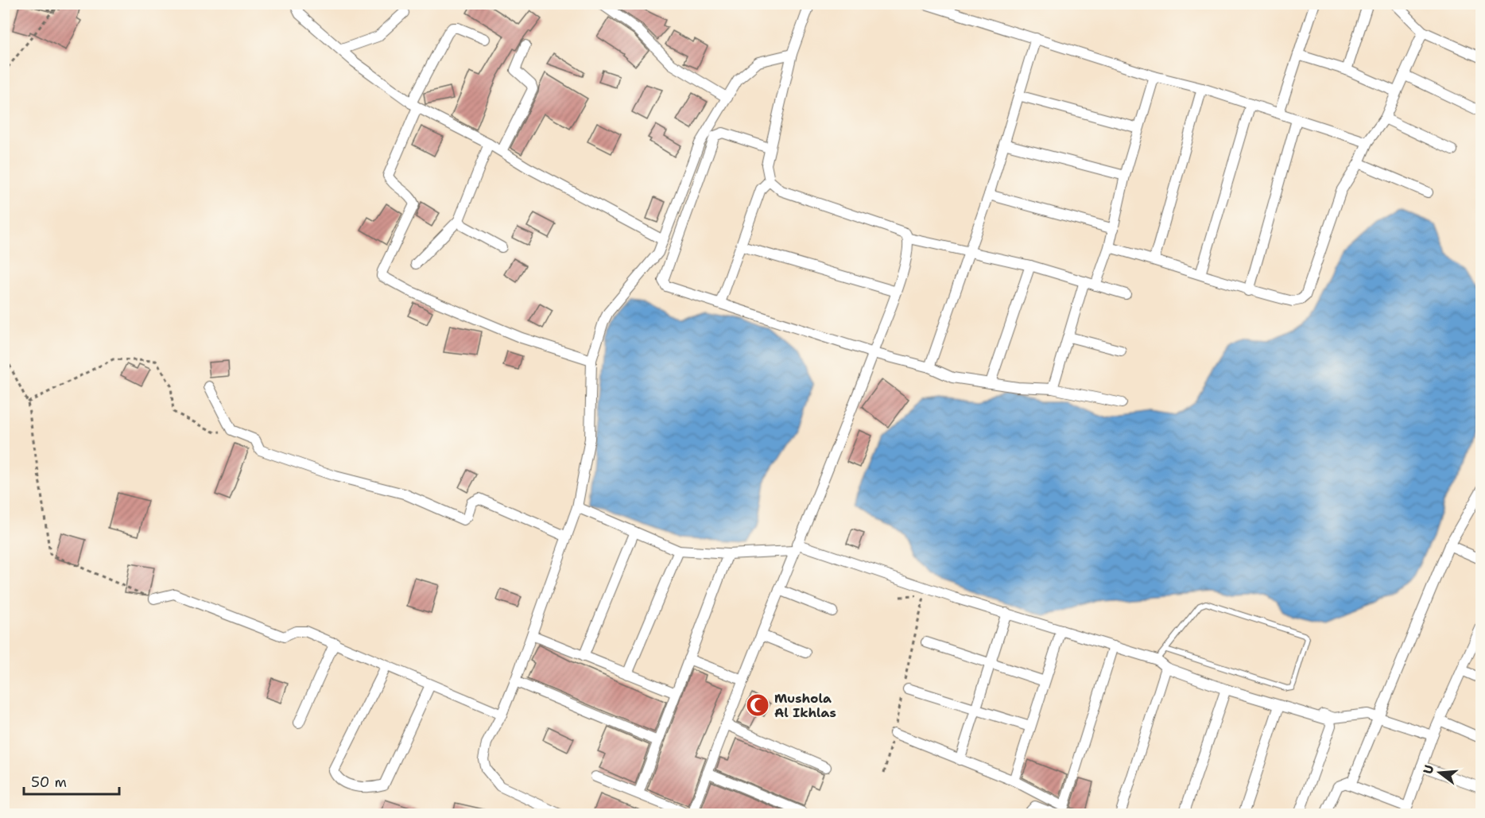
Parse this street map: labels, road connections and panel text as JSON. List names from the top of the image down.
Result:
{
  "places": {
    "mosque": ["Mushola Al Ikhlas"]
  },
  "scale_bar": "50 m",
  "north": "left"
}
